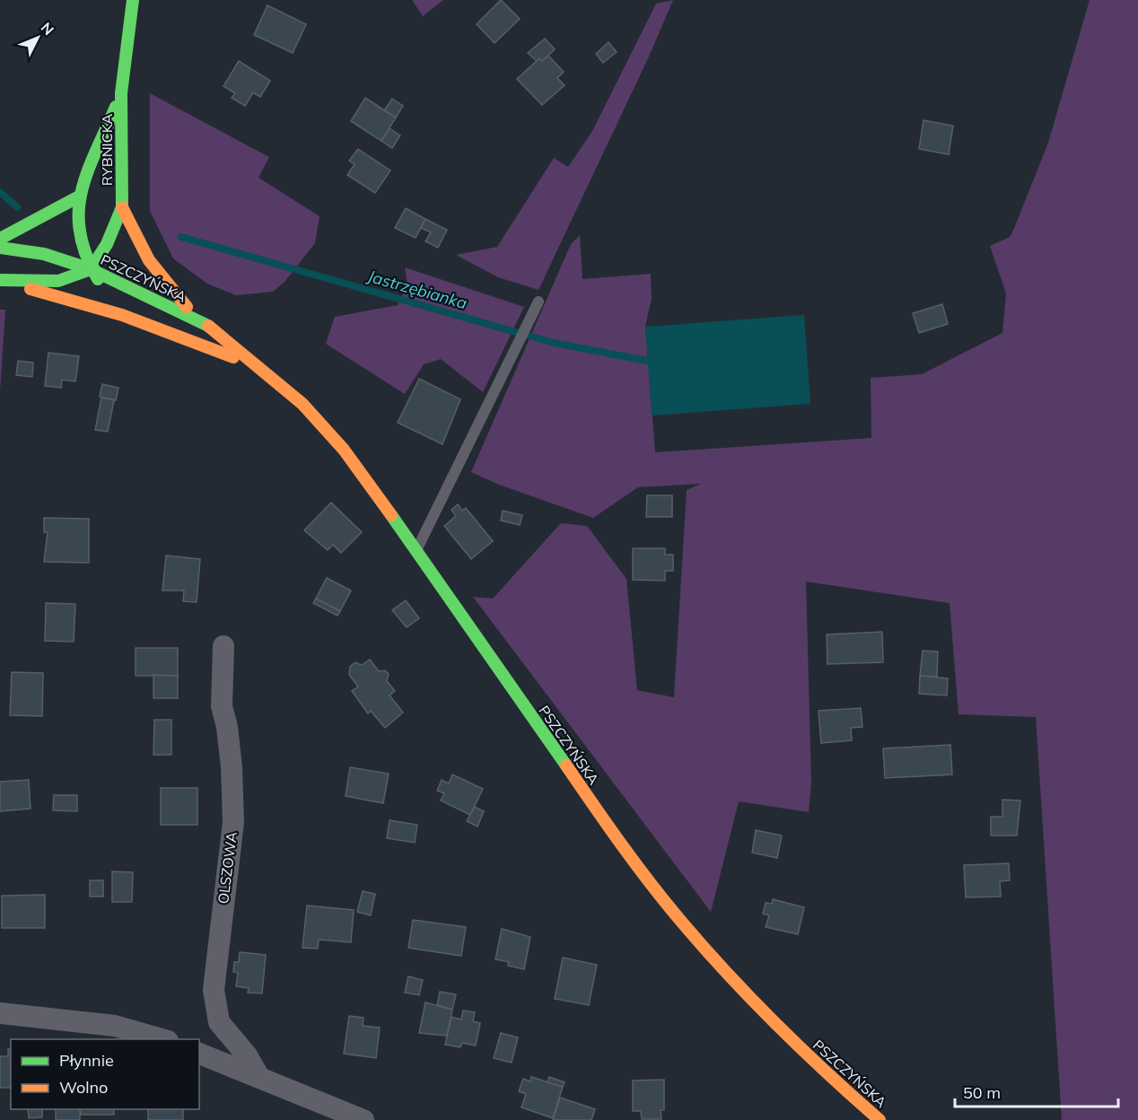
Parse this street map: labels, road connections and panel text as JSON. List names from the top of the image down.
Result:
{
  "streets": {
    "main road": ["RYBNICKA", "PSZCZYŃSKA"],
    "street": ["OLSZOWA"]
  },
  "crossings": [
    ["RYBNICKA", "PSZCZYŃSKA"]
  ],
  "water": ["Jastrzębianka"],
  "legend": ["Płynnie", "Wolno"],
  "scale_bar": "50 m",
  "north": "top right"
}
